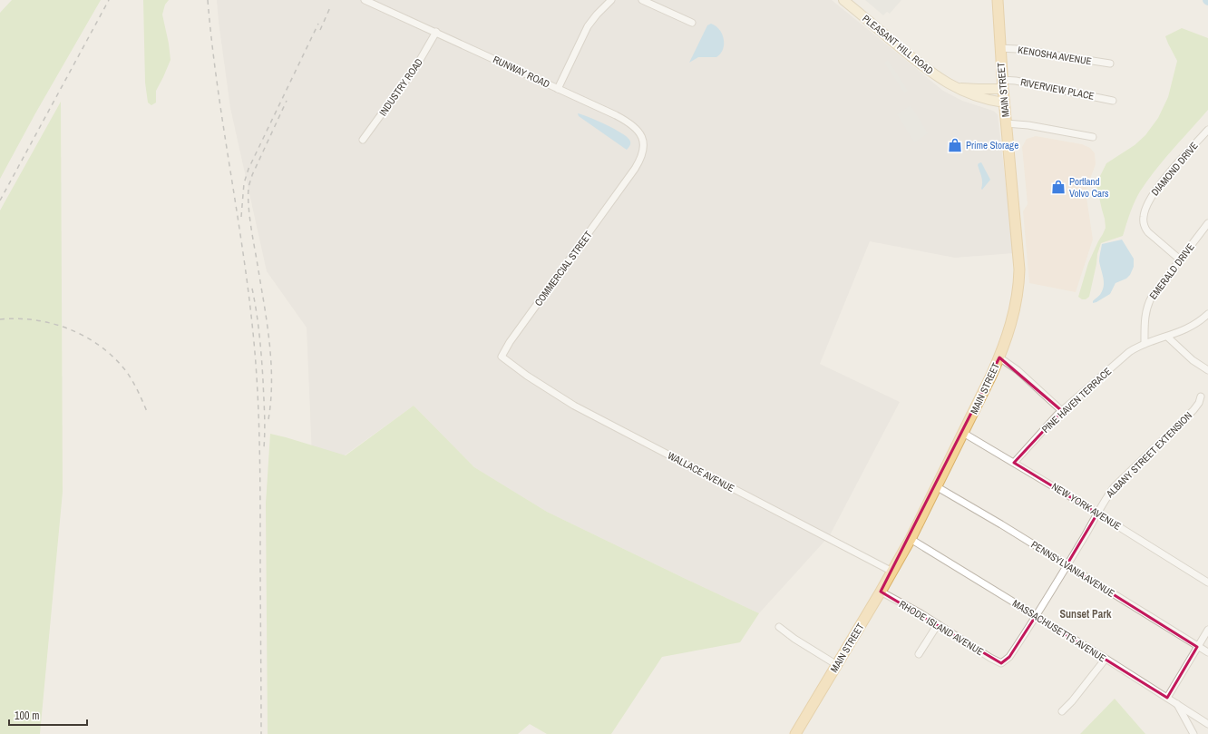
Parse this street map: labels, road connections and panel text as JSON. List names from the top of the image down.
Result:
{
  "streets": {
    "main road": ["MAIN STREET"],
    "street": [
      "PLEASANT HILL ROAD",
      "KENOSHA AVENUE",
      "RUNWAY ROAD",
      "INDUSTRY ROAD",
      "RIVERVIEW PLACE",
      "DIAMOND DRIVE",
      "COMMERCIAL STREET",
      "EMERALD DRIVE",
      "PINE HAVEN TERRACE",
      "ALBANY STREET EXTENSION",
      "WALLACE AVENUE",
      "NEW YORK AVENUE",
      "PENNSYLVANIA AVENUE",
      "RHODE ISLAND AVENUE",
      "MASSACHUSETTS AVENUE"
    ]
  },
  "crossings": [
    ["PLEASANT HILL ROAD", "RIVERVIEW PLACE"],
    ["PLEASANT HILL ROAD", "MAIN STREET"],
    ["KENOSHA AVENUE", "MAIN STREET"],
    ["RUNWAY ROAD", "INDUSTRY ROAD"],
    ["RUNWAY ROAD", "COMMERCIAL STREET"],
    ["RIVERVIEW PLACE", "MAIN STREET"],
    ["MAIN STREET", "WALLACE AVENUE"],
    ["MAIN STREET", "NEW YORK AVENUE"],
    ["MAIN STREET", "PENNSYLVANIA AVENUE"],
    ["MAIN STREET", "RHODE ISLAND AVENUE"],
    ["MAIN STREET", "MASSACHUSETTS AVENUE"],
    ["DIAMOND DRIVE", "EMERALD DRIVE"],
    ["COMMERCIAL STREET", "WALLACE AVENUE"],
    ["EMERALD DRIVE", "PINE HAVEN TERRACE"],
    ["PINE HAVEN TERRACE", "NEW YORK AVENUE"],
    ["ALBANY STREET EXTENSION", "NEW YORK AVENUE"],
    ["ALBANY STREET EXTENSION", "PENNSYLVANIA AVENUE"],
    ["ALBANY STREET EXTENSION", "RHODE ISLAND AVENUE"],
    ["ALBANY STREET EXTENSION", "MASSACHUSETTS AVENUE"]
  ],
  "districts": ["Sunset Park"],
  "places": {
    "shop": ["Prime Storage", "Portland Volvo Cars"]
  },
  "scale_bar": "100 m"
}
